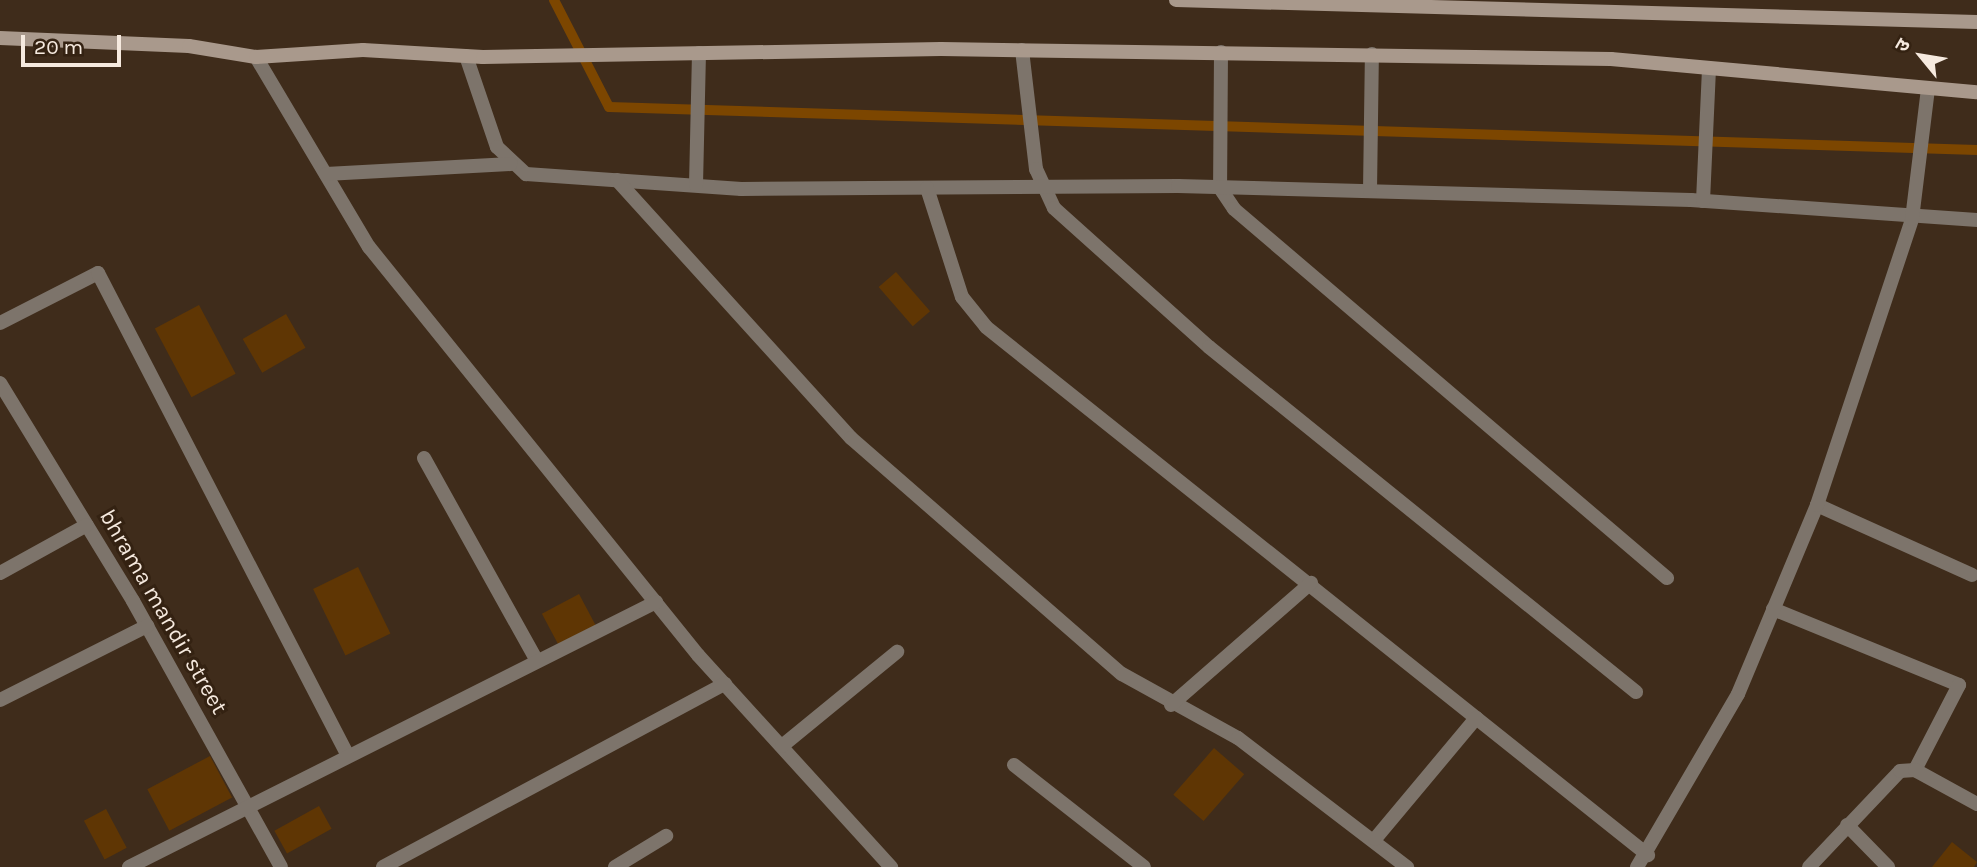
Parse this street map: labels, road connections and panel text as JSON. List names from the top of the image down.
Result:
{
  "streets": {
    "street": ["bhrama mandir street"]
  },
  "scale_bar": "20 m",
  "north": "top left"
}
